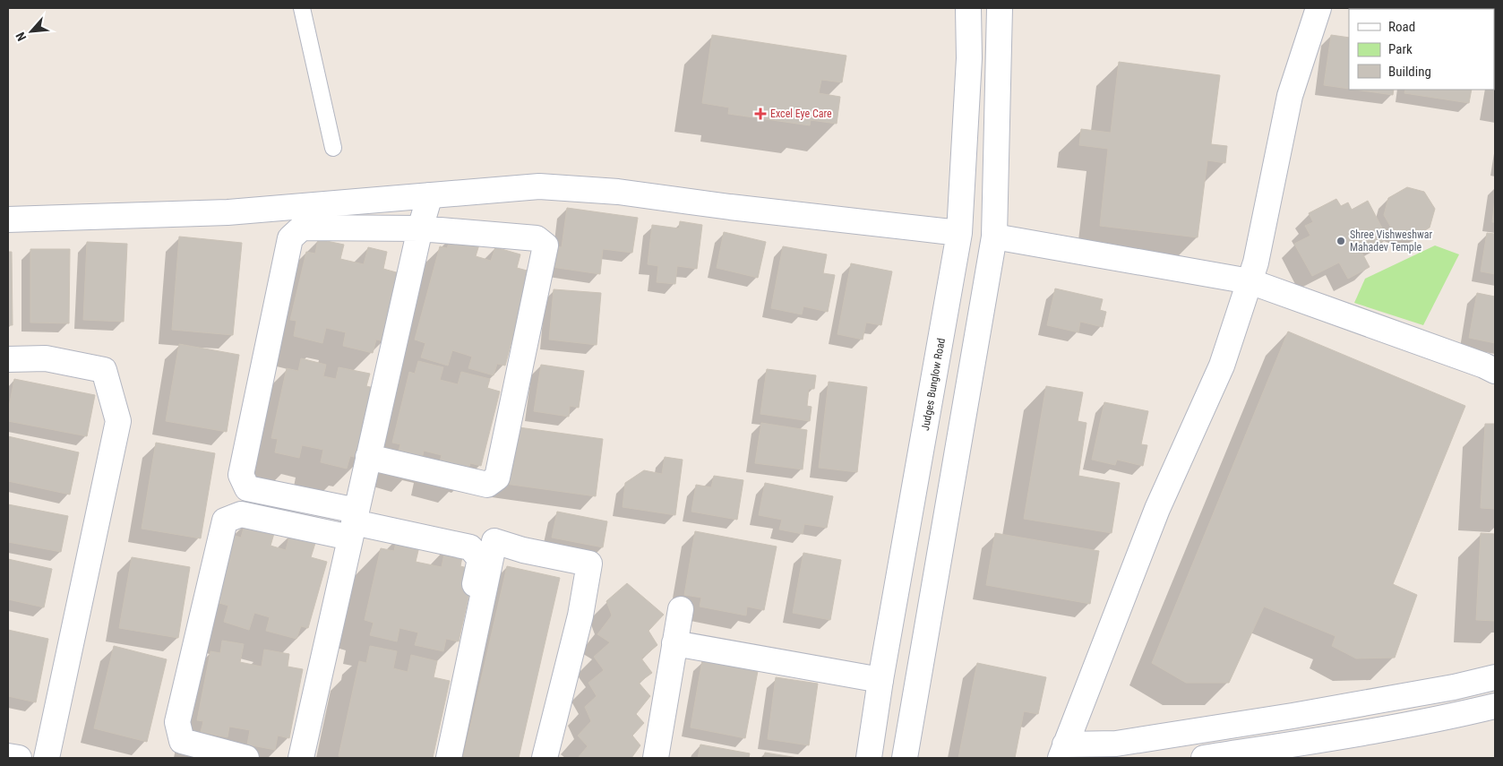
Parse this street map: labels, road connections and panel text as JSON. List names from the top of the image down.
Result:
{
  "streets": {
    "street": ["Judges Bunglow Road"]
  },
  "places": {
    "health": ["Excel Eye Care"],
    "other": ["Shree Vishweshwar Mahadev Temple"]
  },
  "legend": ["Road", "Park", "Building"],
  "north": "bottom left"
}
